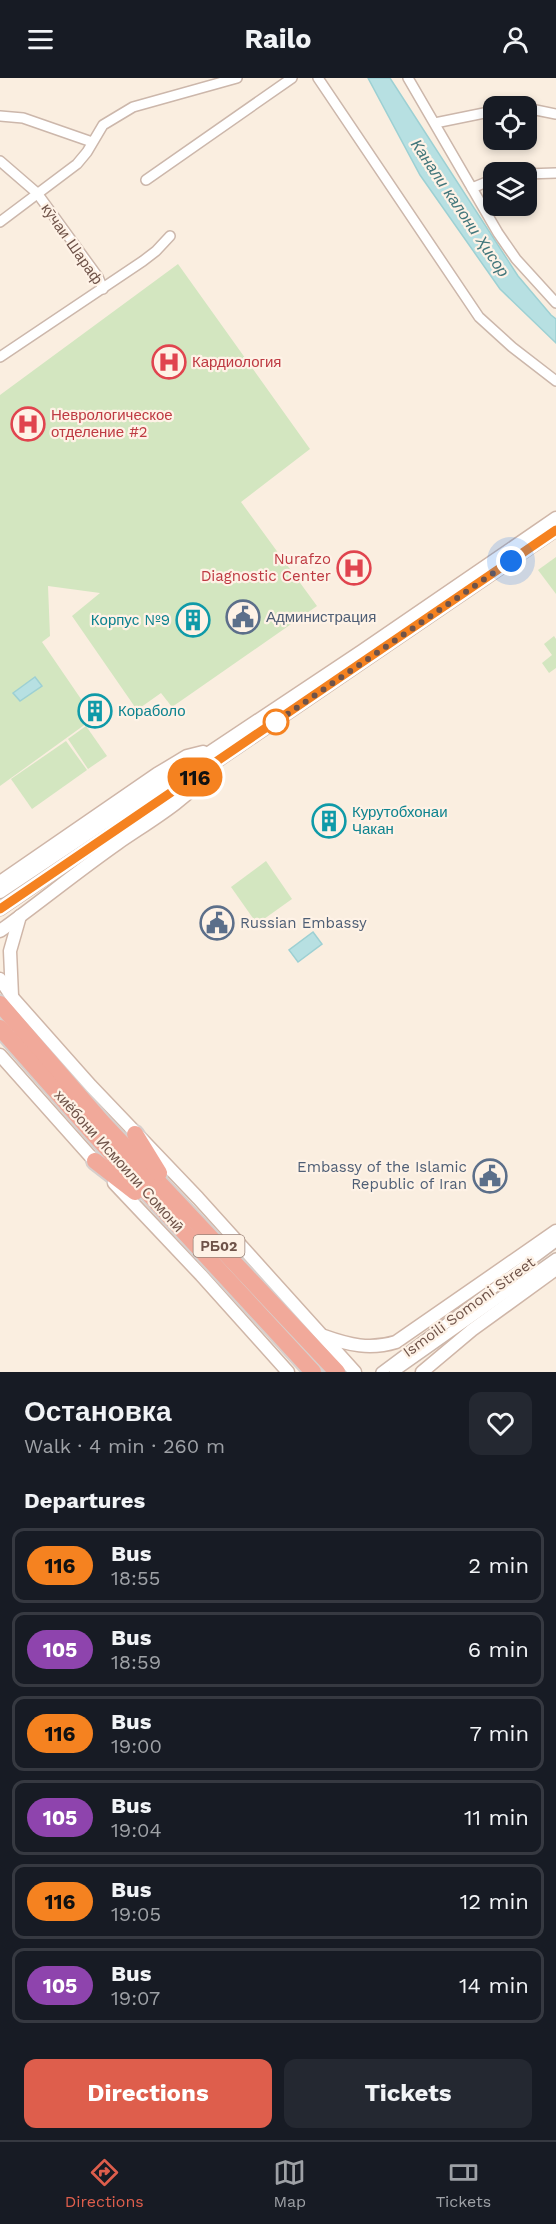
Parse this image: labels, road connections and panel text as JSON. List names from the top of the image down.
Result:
{
  "streets": {
    "highway": ["хиёбони Исмоили Сомонӣ", "РБ02"],
    "street": ["кӯчаи Шараф", "Ismoili Somoni Street"]
  },
  "crossings": [
    ["хиёбони Исмоили Сомонӣ", "РБ02"]
  ],
  "water": ["Канали калони Ҳисор"],
  "places": {
    "hospital": ["Кардиология", "Неврологическое отделение #2", "Nurafzo Diagnostic Center"],
    "public building": ["Администрация", "Russian Embassy", "Embassy of the Islamic Republic of Iran"],
    "building": ["Корпус №9", "Кораболо", "Курутобхонаи Чакан"]
  },
  "lines": ["bus line 116"],
  "page": {
    "header": "Railo",
    "on_map": "116",
    "heading": [
      ["Остановка", "Walk · 4 min · 260 m"],
      "Departures"
    ],
    "list": [
      {
        "mark": "116",
        "name": "Bus",
        "note": "18:55",
        "value": "2 min"
      },
      {
        "mark": "105",
        "name": "Bus",
        "note": "18:59",
        "value": "6 min"
      },
      {
        "mark": "116",
        "name": "Bus",
        "note": "19:00",
        "value": "7 min"
      },
      {
        "mark": "105",
        "name": "Bus",
        "note": "19:04",
        "value": "11 min"
      },
      {
        "mark": "116",
        "name": "Bus",
        "note": "19:05",
        "value": "12 min"
      },
      {
        "mark": "105",
        "name": "Bus",
        "note": "19:07",
        "value": "14 min"
      }
    ],
    "buttons": ["Directions", "Tickets"],
    "tabs": ["Directions", "Map", "Tickets"]
  }
}
